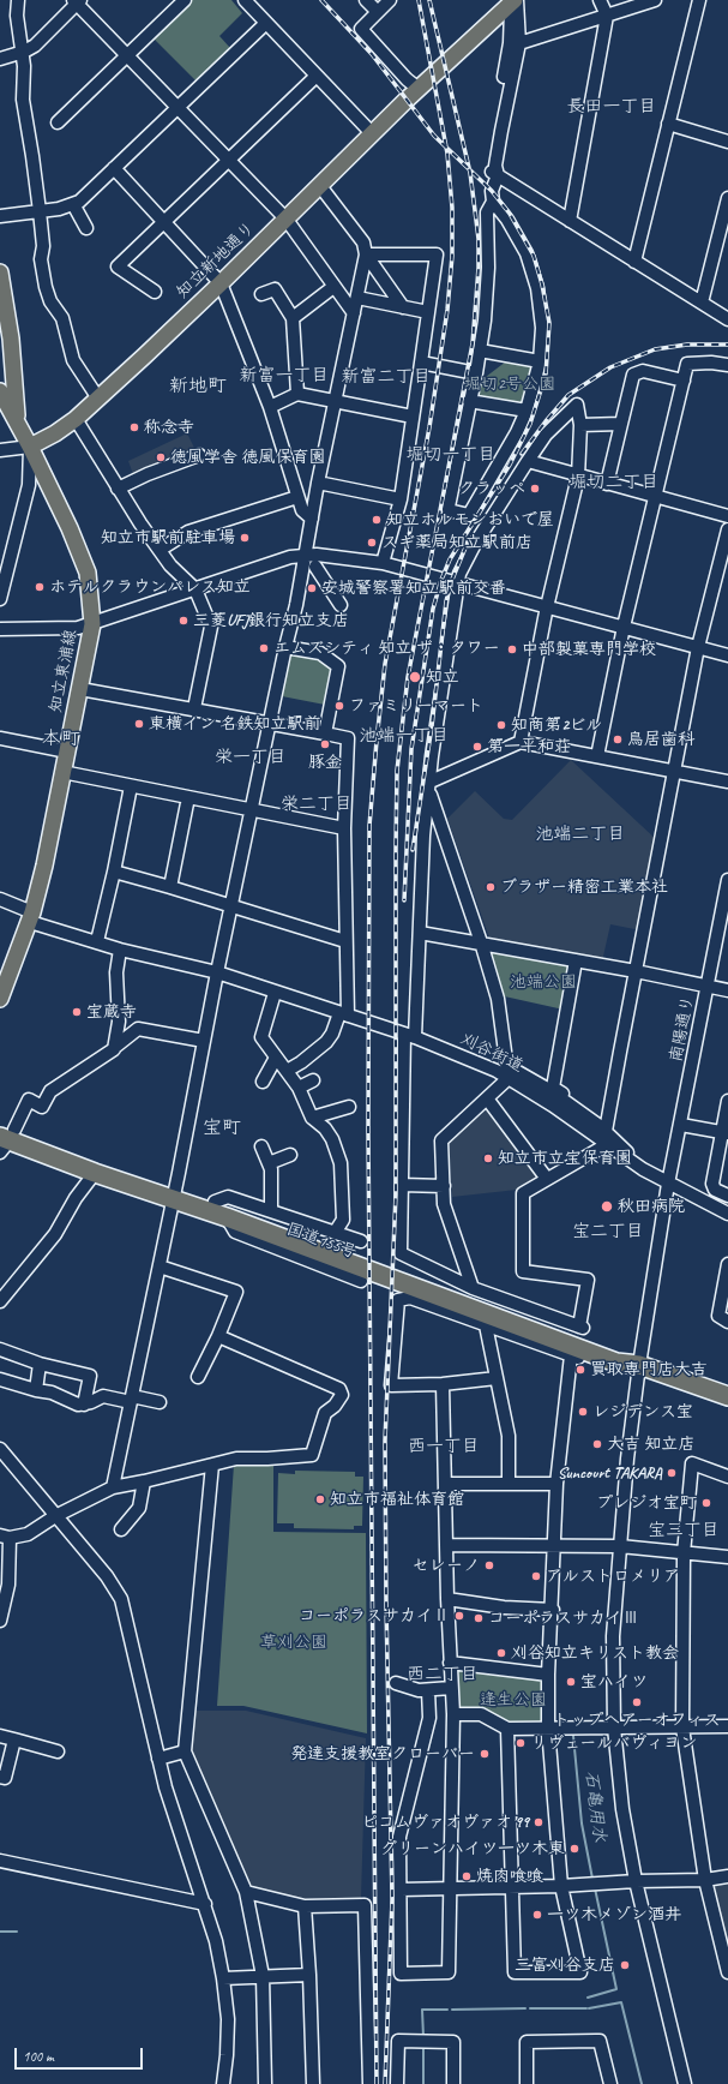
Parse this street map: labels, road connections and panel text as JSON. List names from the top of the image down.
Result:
{
  "streets": {
    "highway": ["国道155号"],
    "main road": ["知立新地通り", "知立東浦線"],
    "street": ["南陽通り", "刈谷街道"]
  },
  "crossings": [
    ["知立新地通り", "知立東浦線"],
    ["知立東浦線", "刈谷街道"],
    ["南陽通り", "刈谷街道"],
    ["南陽通り", "国道155号"]
  ],
  "districts": [
    "長田一丁目",
    "新富一丁目",
    "新富二丁目",
    "新地町",
    "堀切一丁目",
    "堀切二丁目",
    "池端一丁目",
    "本町",
    "栄一丁目",
    "栄二丁目",
    "池端二丁目",
    "宝町",
    "宝二丁目",
    "西一丁目",
    "宝三丁目",
    "西二丁目"
  ],
  "water": ["石亀用水"],
  "parks": [
    "堀切2号公園",
    "池端公園",
    "草刈公園",
    "逢生公園"
  ],
  "places": [
    "称念寺",
    "徳風学舎 徳風保育園",
    "クラッペ",
    "知立ホルモンおいで屋",
    "知立市駅前駐車場",
    "スギ薬局知立駅前店",
    "ホテルクラウンパレス知立",
    "安城警察署知立駅前交番",
    "三菱UFJ銀行知立支店",
    "エムズシティ 知立 ザ・タワー",
    "中部製菓専門学校",
    "知立",
    "ファミリーマート",
    "東横イン 名鉄知立駅前",
    "知商第2ビル",
    "鳥居歯科",
    "豚金",
    "第一平和荘",
    "ブラザー精密工業本社",
    "宝蔵寺",
    "知立市立宝保育園",
    "秋田病院",
    "買取専門店大吉",
    "レジデンス宝",
    "大吉 知立店",
    "Suncourt TAKARA",
    "知立市福祉体育館",
    "プレジオ宝町",
    "セレーノ",
    "アルストロメリア",
    "コーポラスサカイⅡ",
    "コーポラスサカイⅢ",
    "刈谷知立キリスト教会",
    "宝ハイツ",
    "トップヘアーオフィス",
    "リヴェールバヴィヨン",
    "発達支援教室クローバー",
    "ピコムヴァオヴァオ’99",
    "グリーンハイツ一ツ木東",
    "焼肉喰喰",
    "一ツ木メゾン酒井",
    "三富刈谷支店"
  ],
  "scale_bar": "100 m"
}
